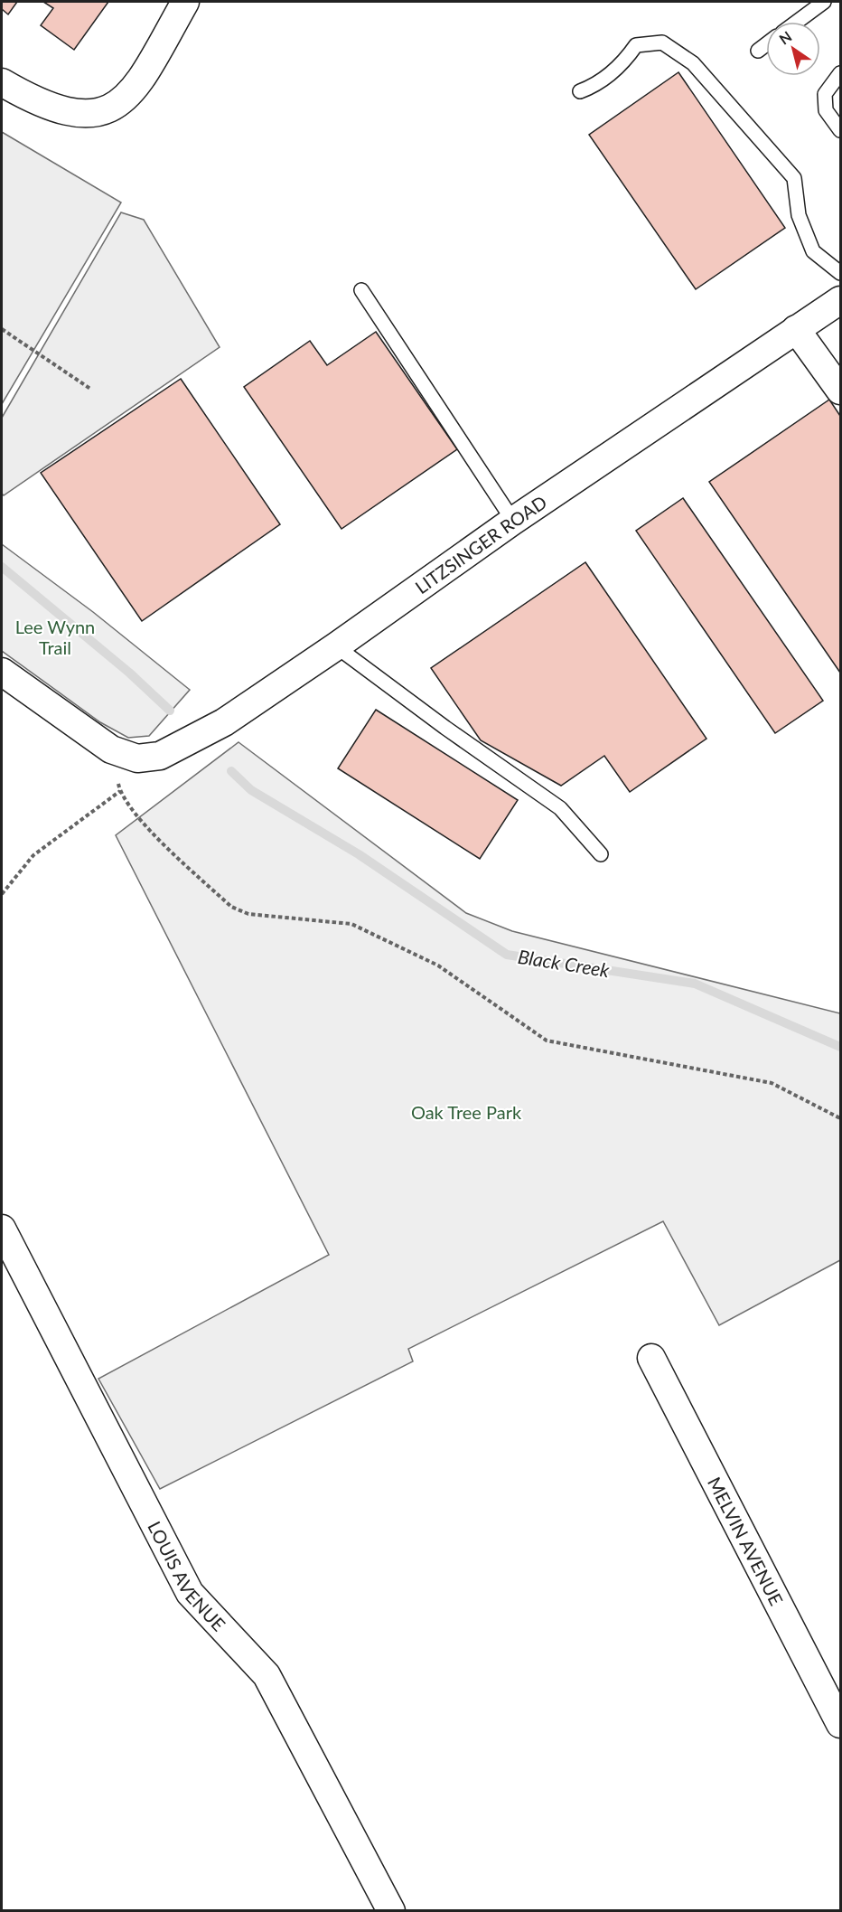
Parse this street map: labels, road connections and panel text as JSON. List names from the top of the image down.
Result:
{
  "streets": {
    "street": ["LITZSINGER ROAD", "MELVIN AVENUE", "LOUIS AVENUE"]
  },
  "water": ["Black Creek"],
  "parks": ["Lee Wynn Trail", "Oak Tree Park"],
  "north": "top left"
}
